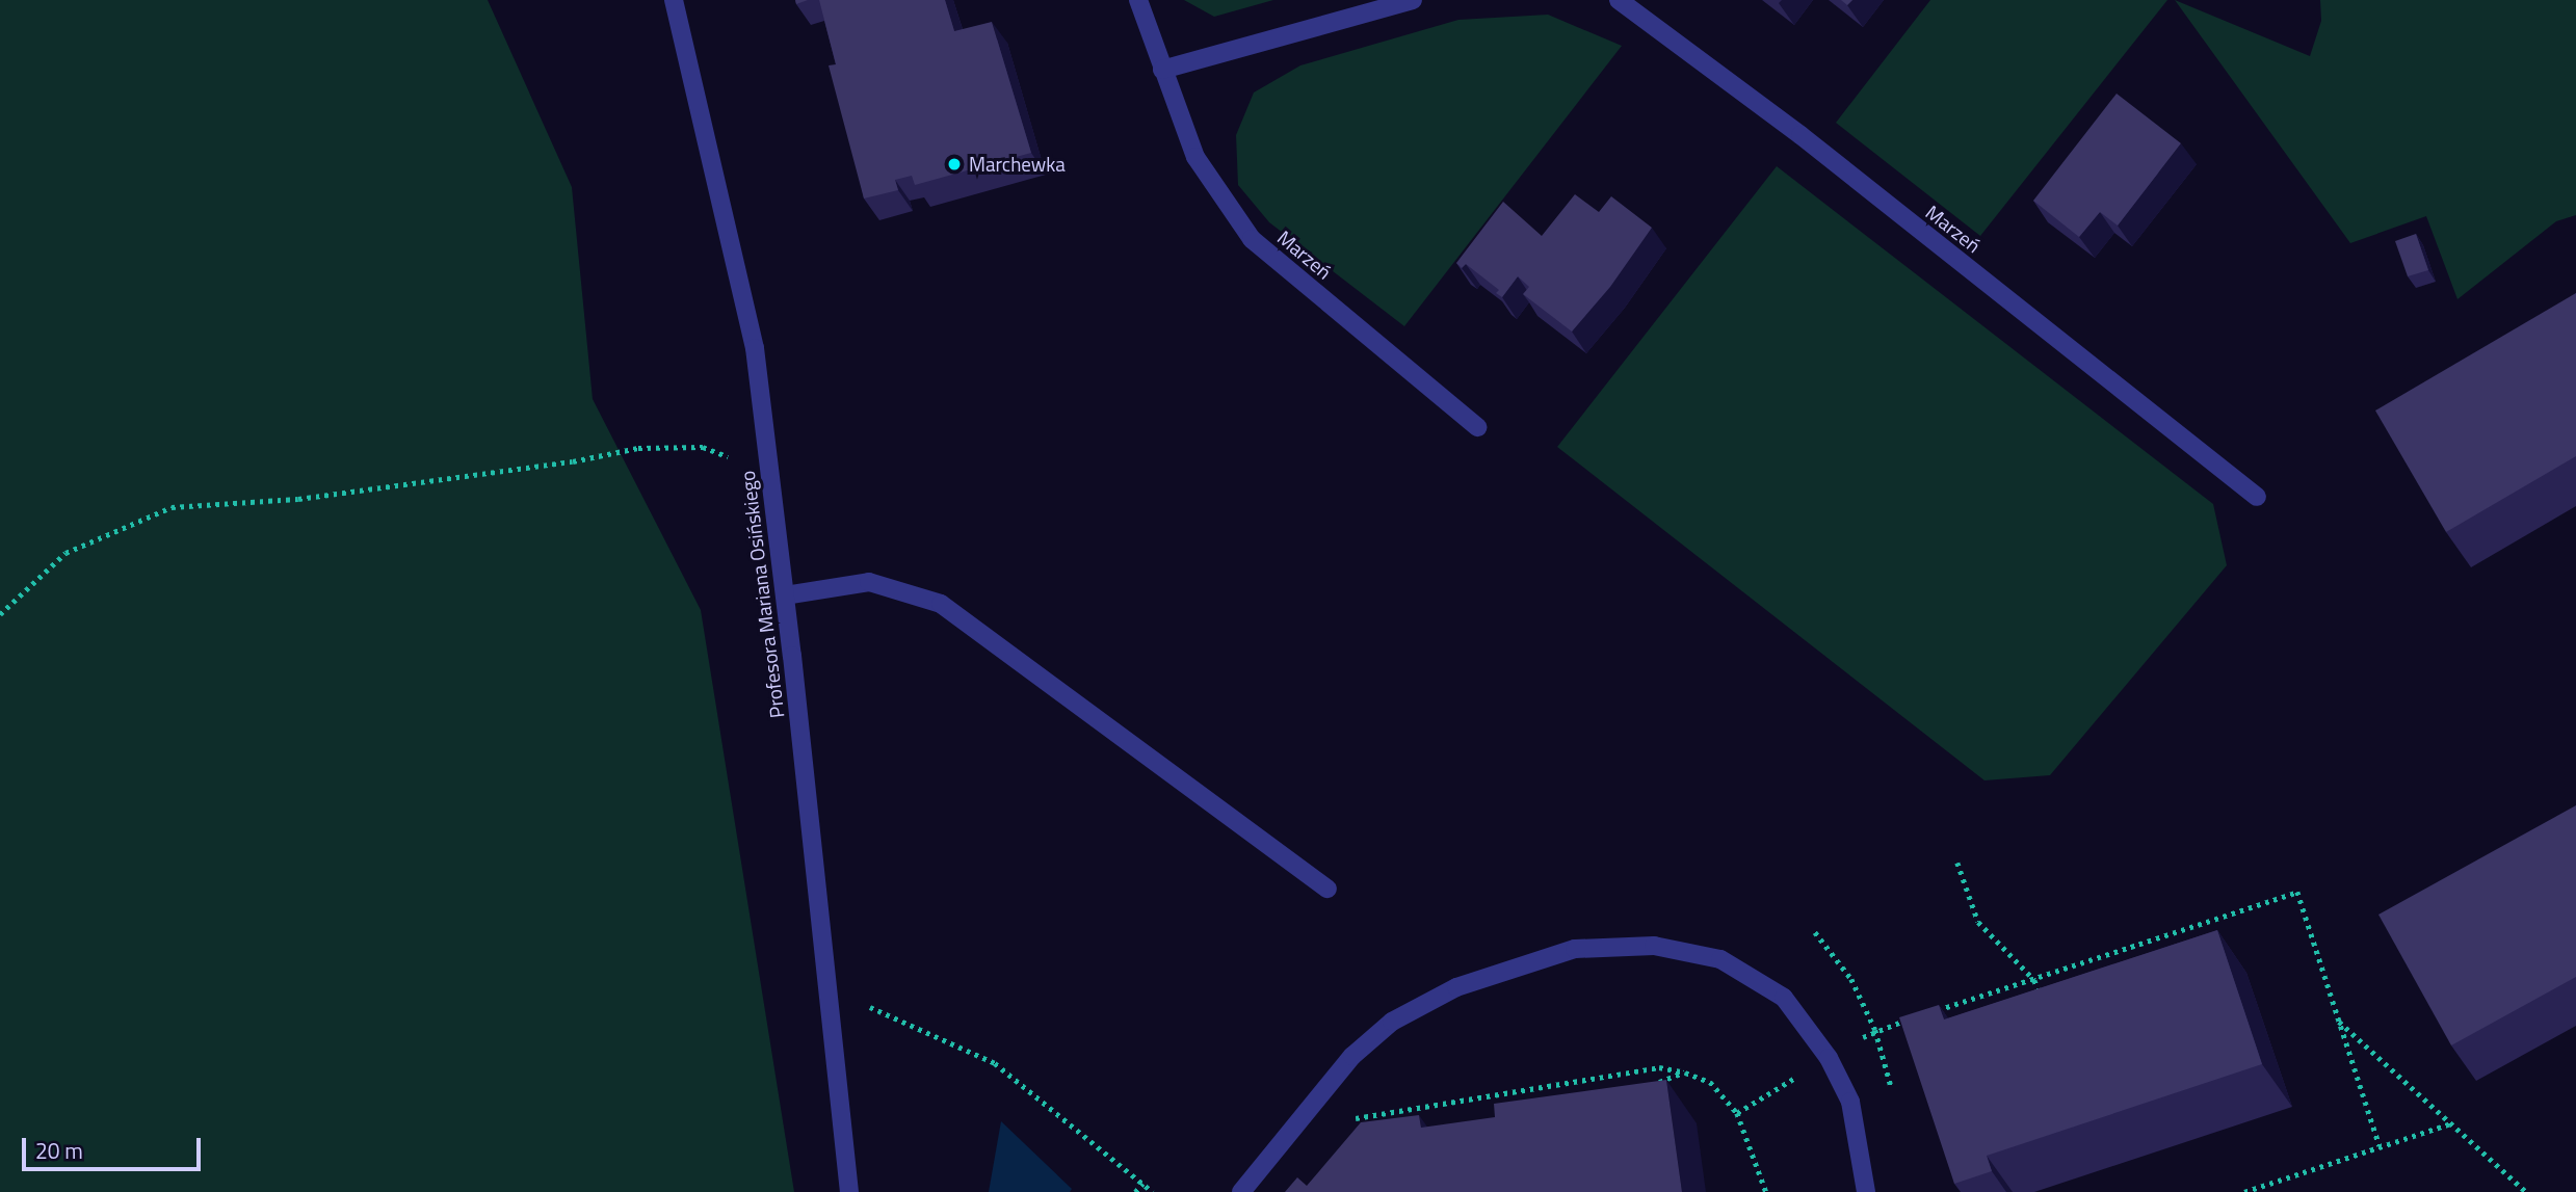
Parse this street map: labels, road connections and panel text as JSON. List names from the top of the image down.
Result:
{
  "streets": {
    "street": ["Marzeń", "Profesora Mariana Osińskiego"]
  },
  "places": ["Marchewka"],
  "scale_bar": "20 m"
}
